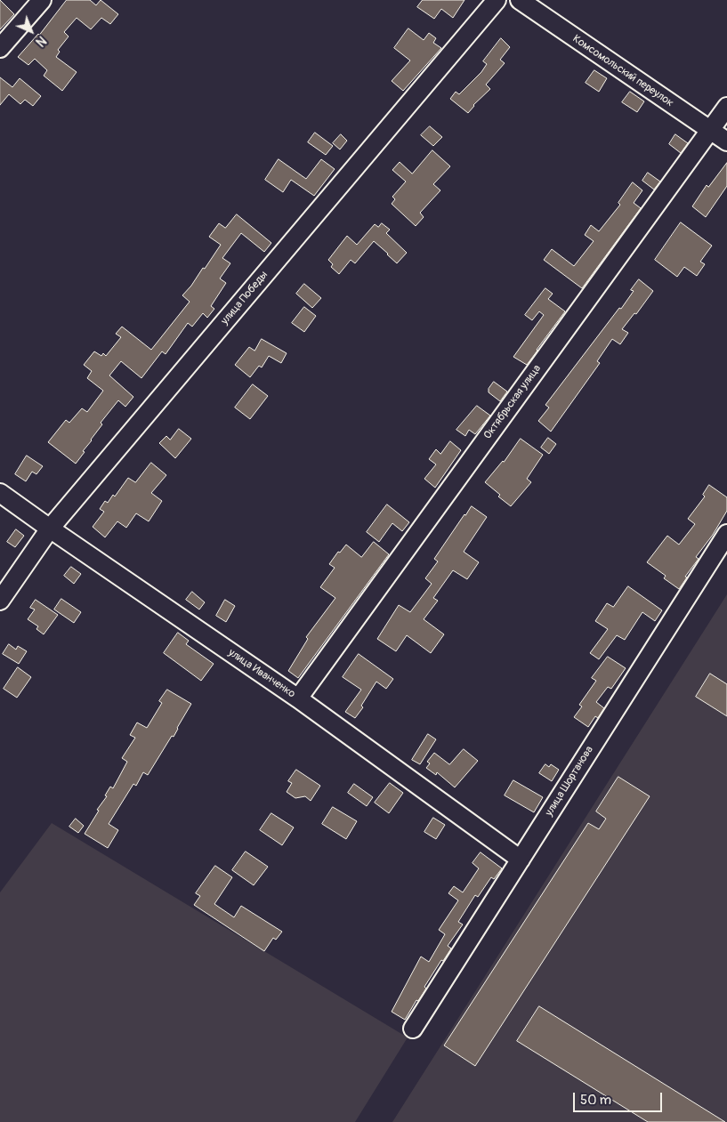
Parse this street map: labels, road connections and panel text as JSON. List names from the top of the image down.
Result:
{
  "streets": {
    "street": [
      "Комсомольский переулок",
      "улица Победы",
      "Октябрьская улица",
      "улица Иванченко",
      "улица Шортанова"
    ]
  },
  "crossings": [
    ["Комсомольский переулок", "Октябрьская улица"],
    ["улица Победы", "улица Иванченко"],
    ["Октябрьская улица", "улица Иванченко"],
    ["улица Иванченко", "улица Шортанова"]
  ],
  "scale_bar": "50 m",
  "north": "bottom right"
}
